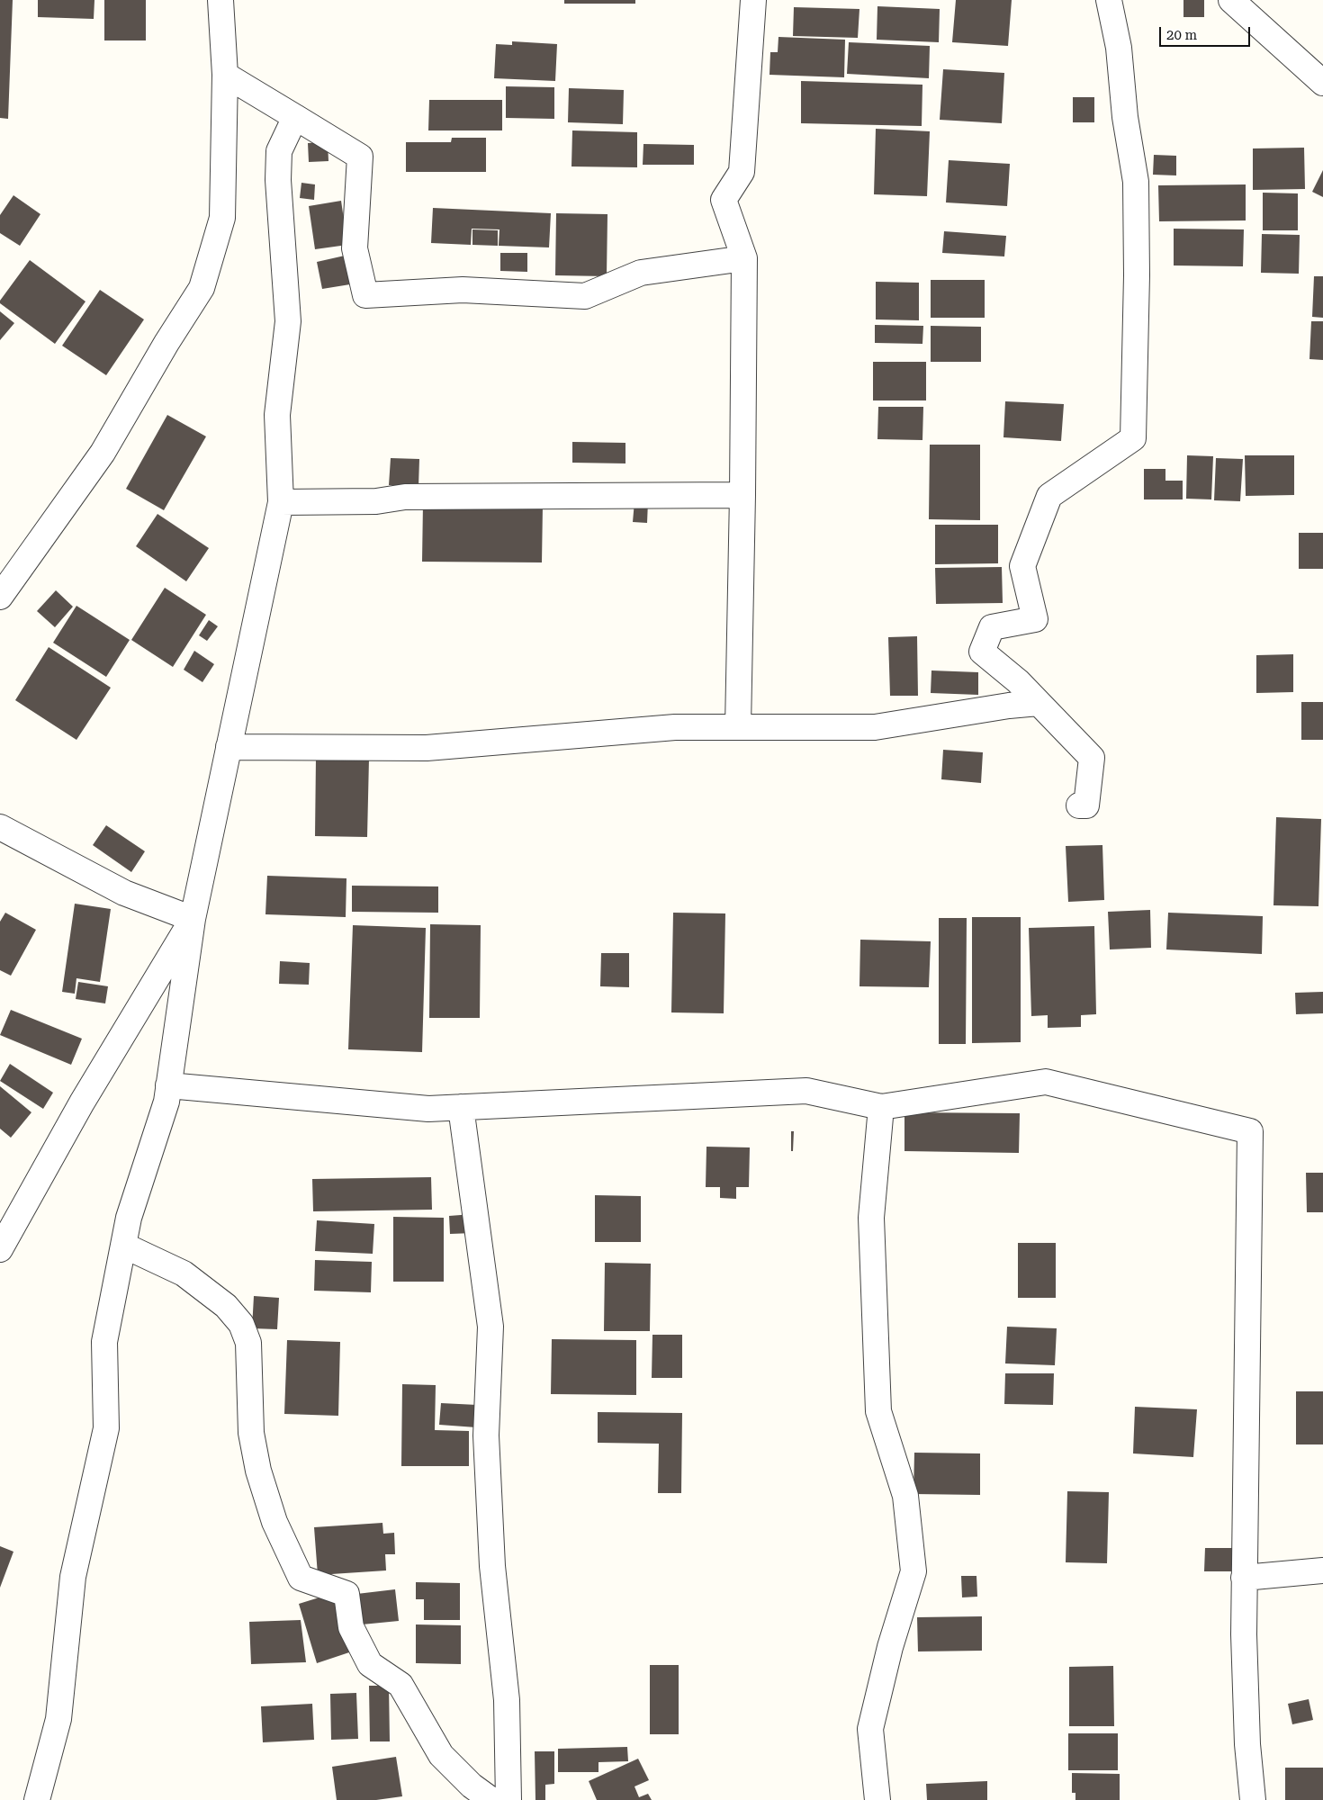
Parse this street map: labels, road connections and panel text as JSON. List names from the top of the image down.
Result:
{
  "scale_bar": "20 m"
}
